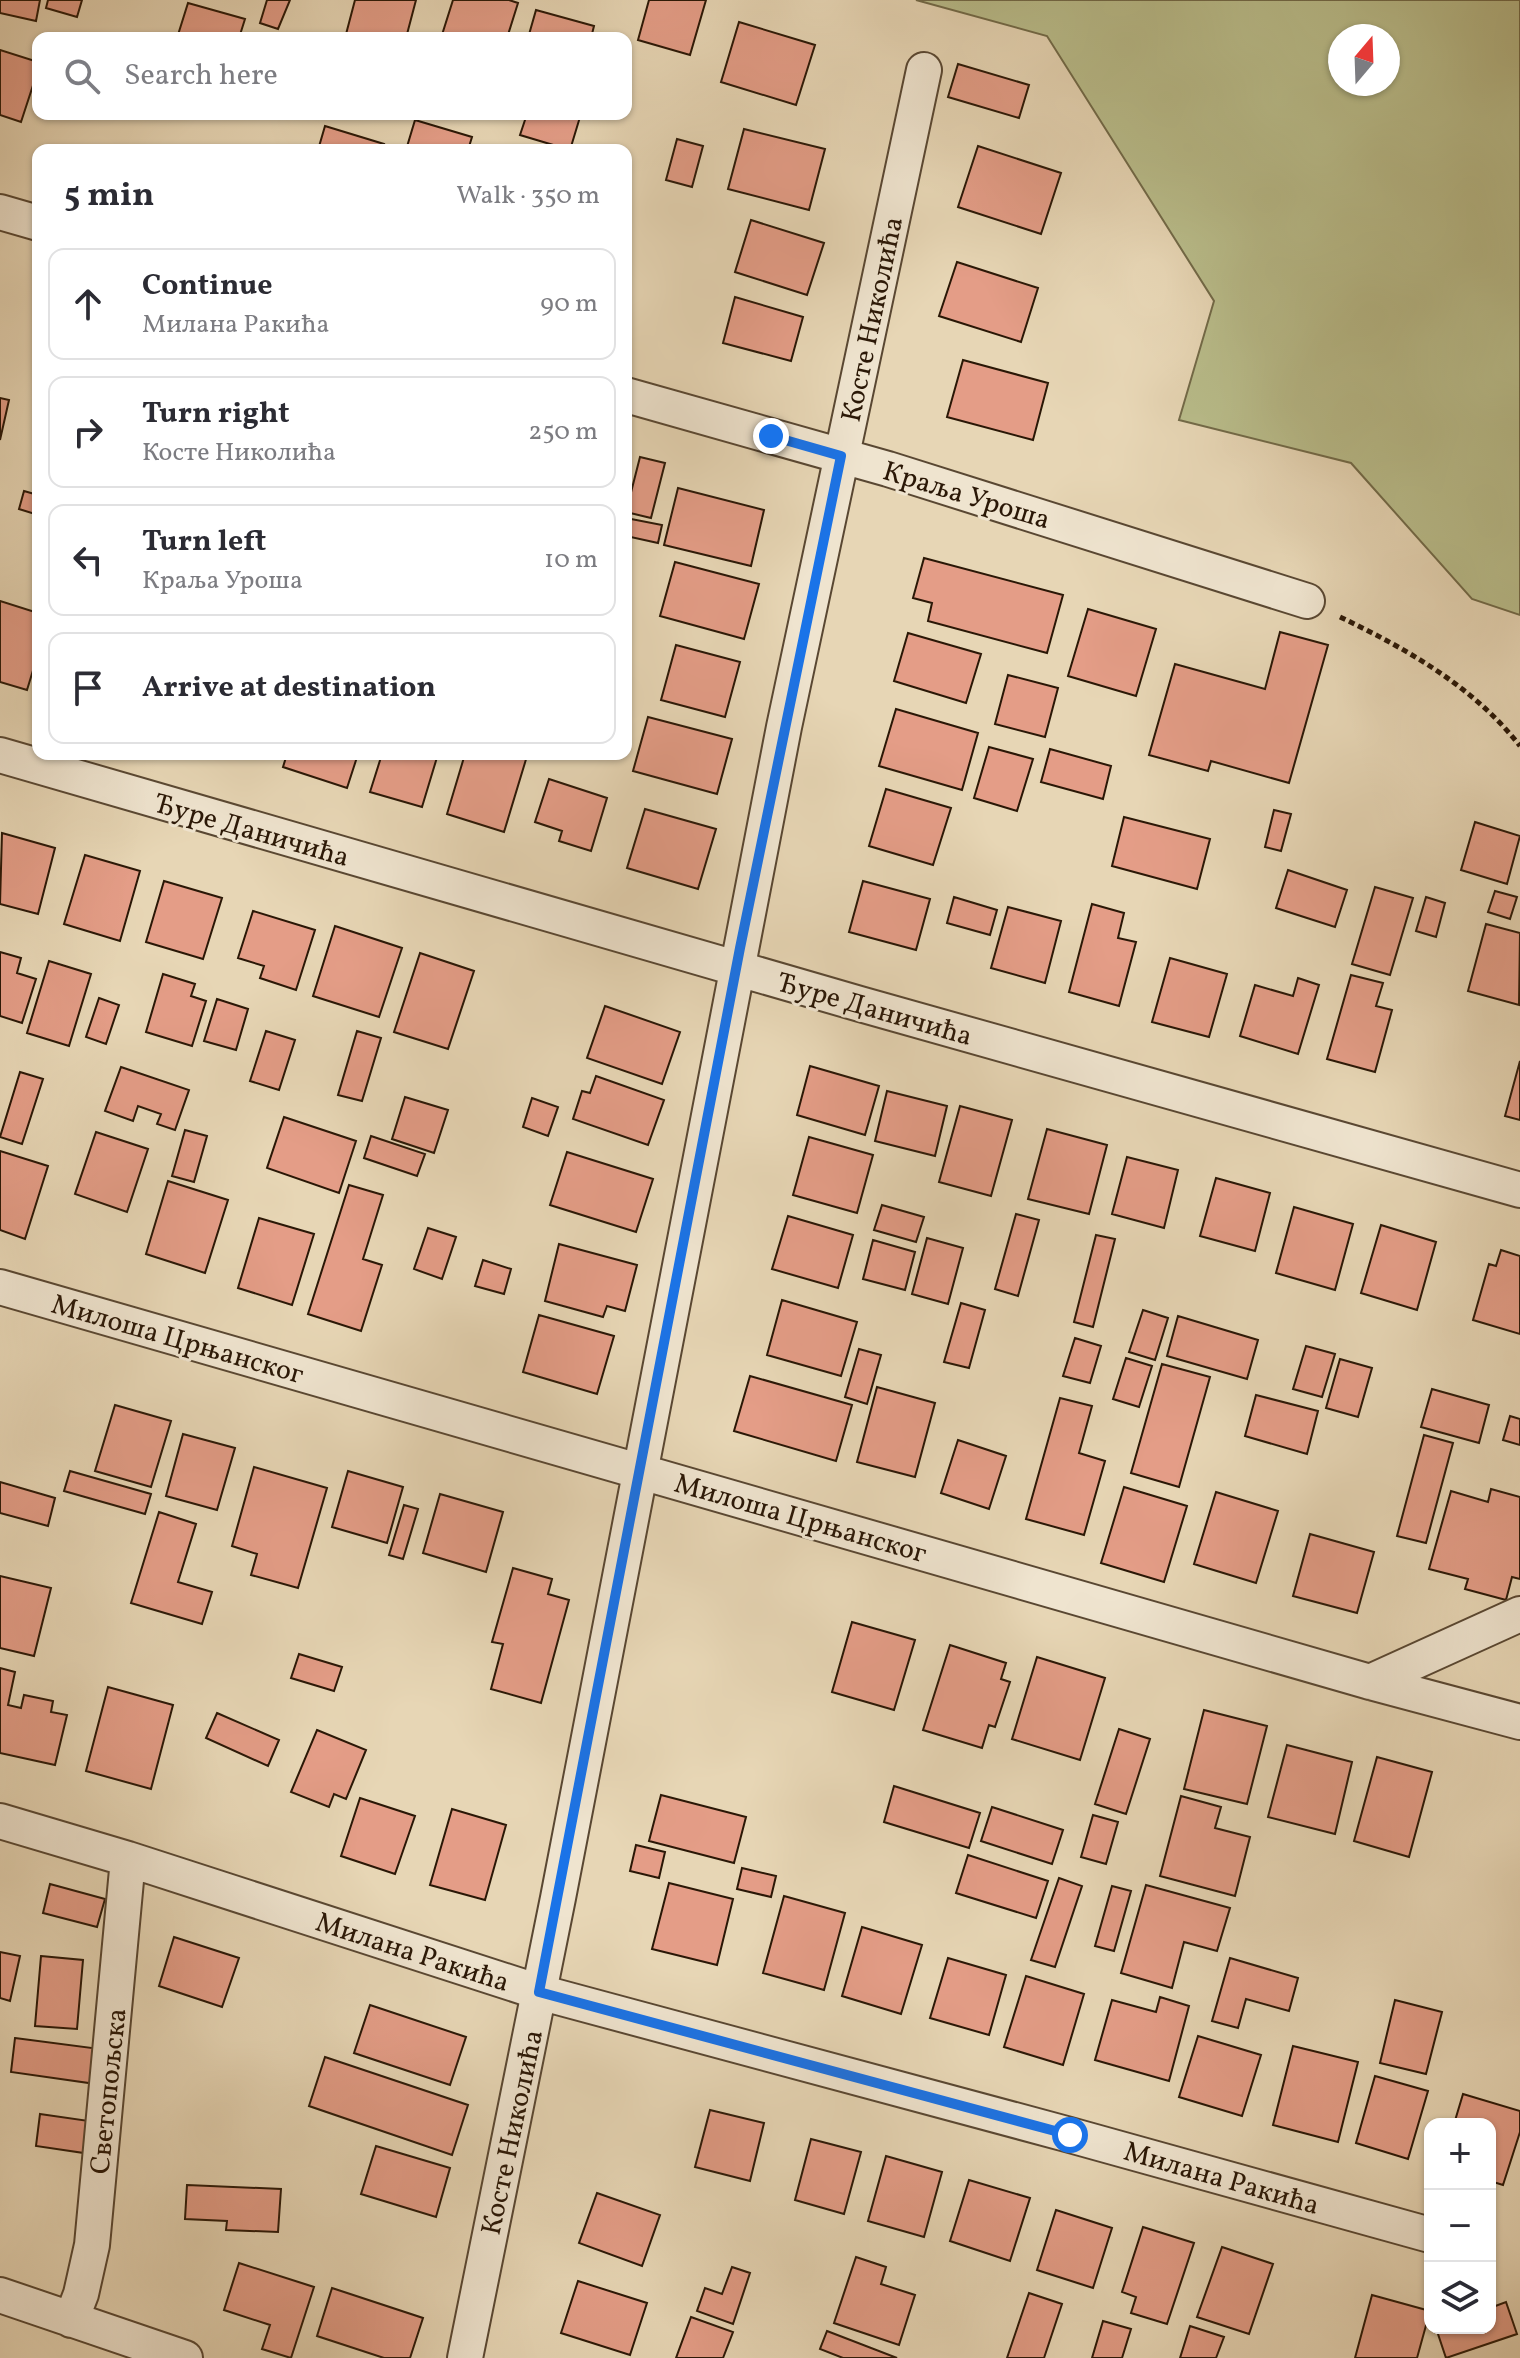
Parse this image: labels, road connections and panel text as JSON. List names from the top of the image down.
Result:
{
  "streets": {
    "street": [
      "Косте Николића",
      "Краља Уроша",
      "Ђуре Даничића",
      "Милоша Црњанског",
      "Милана Ракића",
      "Светопољска"
    ]
  },
  "crossings": [
    ["Косте Николића", "Краља Уроша"],
    ["Косте Николића", "Ђуре Даничића"],
    ["Косте Николића", "Милоша Црњанског"],
    ["Косте Николића", "Милана Ракића"],
    ["Милана Ракића", "Светопољска"]
  ],
  "north": "top",
  "page": {
    "search": "Search here",
    "heading": ["5 min", "Walk · 350 m"],
    "list": [
      ["Continue", "Милана Ракића", "90 m"],
      ["Turn right", "Косте Николића", "250 m"],
      ["Turn left", "Краља Уроша", "10 m"],
      "Arrive at destination"
    ],
    "map_buttons": ["+", "−"]
  }
}
